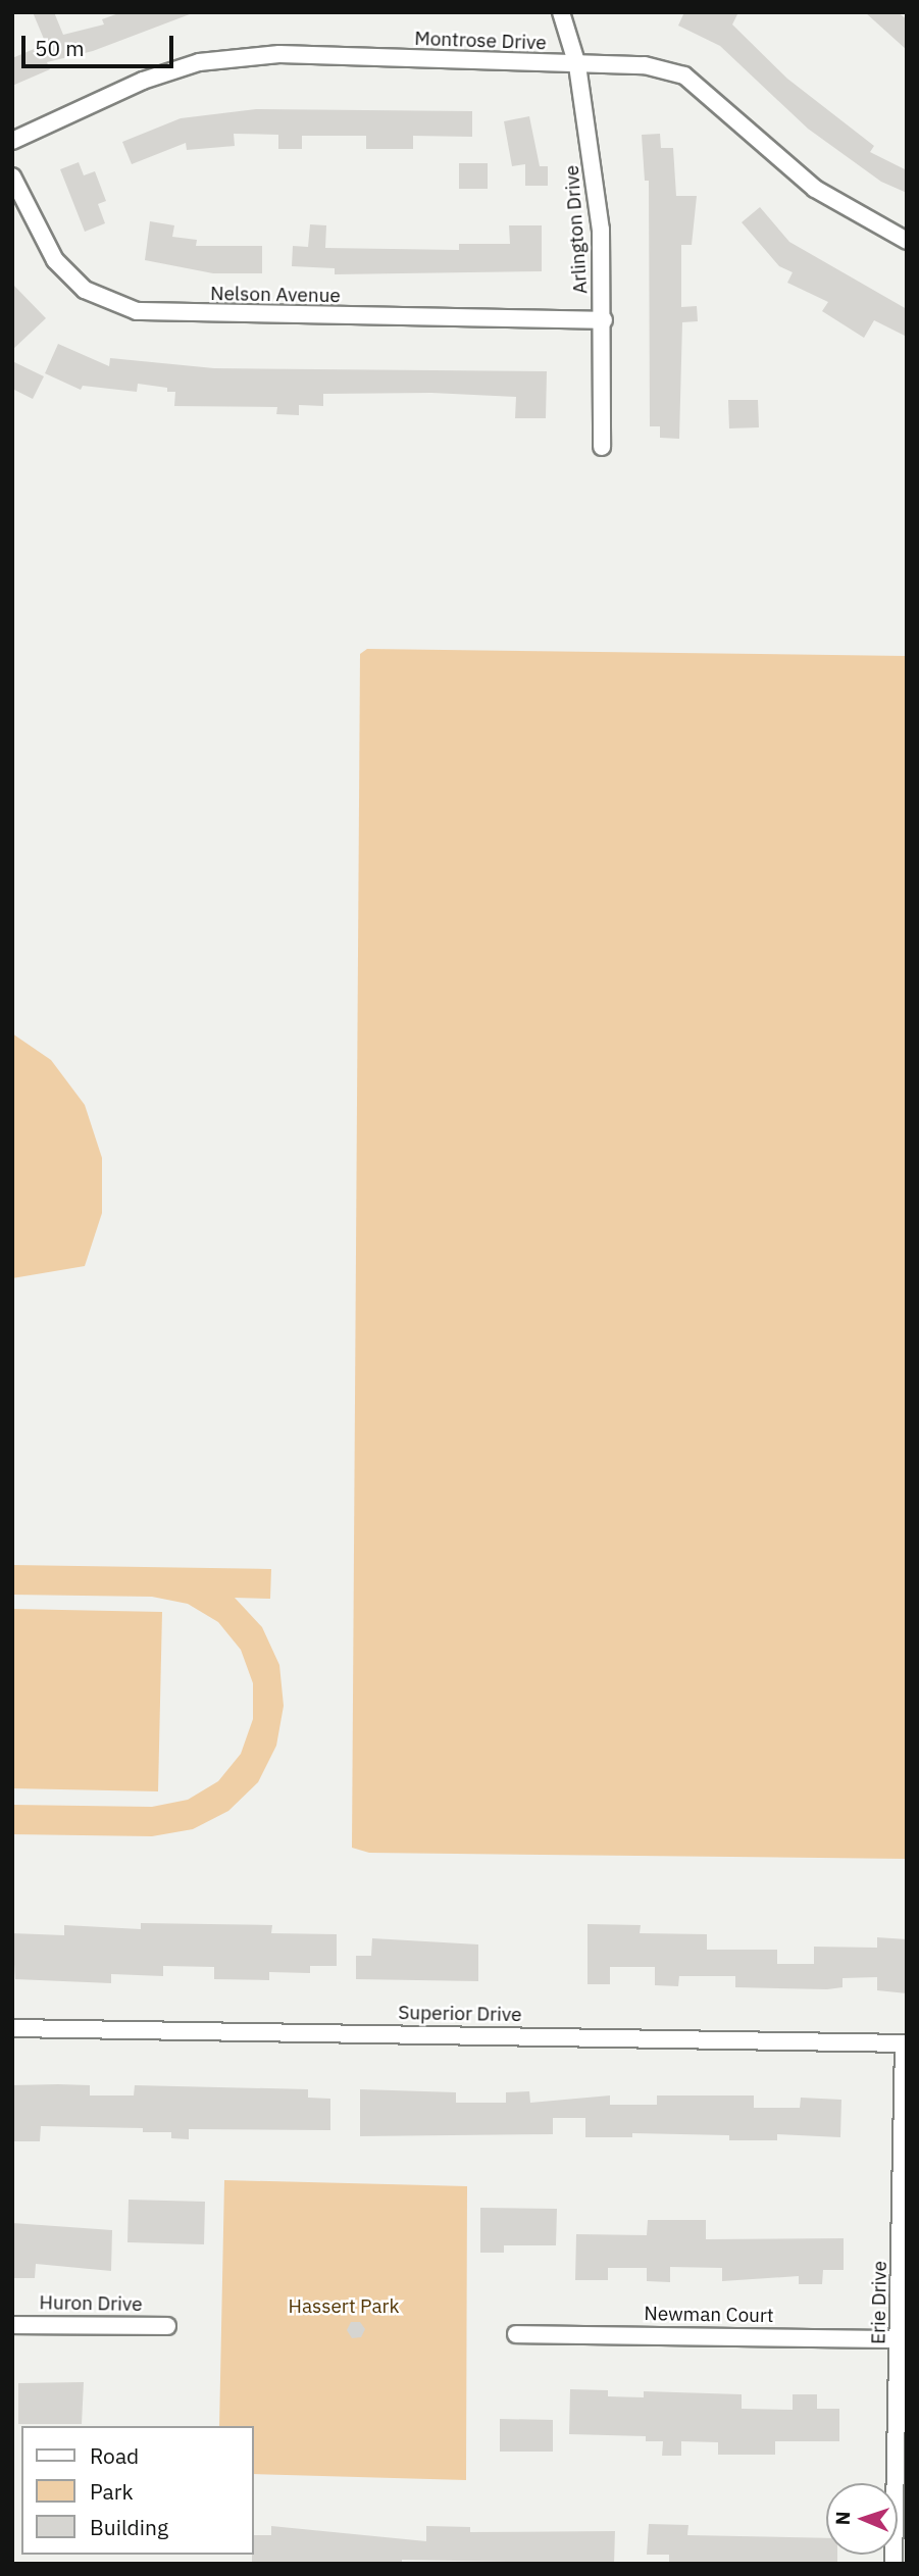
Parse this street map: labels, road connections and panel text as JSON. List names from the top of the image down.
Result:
{
  "streets": {
    "street": [
      "Montrose Drive",
      "Arlington Drive",
      "Nelson Avenue",
      "Superior Drive",
      "Erie Drive",
      "Huron Drive",
      "Newman Court"
    ]
  },
  "crossings": [
    ["Montrose Drive", "Arlington Drive"],
    ["Arlington Drive", "Nelson Avenue"],
    ["Superior Drive", "Erie Drive"],
    ["Erie Drive", "Newman Court"]
  ],
  "parks": ["Hassert Park"],
  "legend": ["Road", "Park", "Building"],
  "scale_bar": "50 m",
  "north": "left"
}
